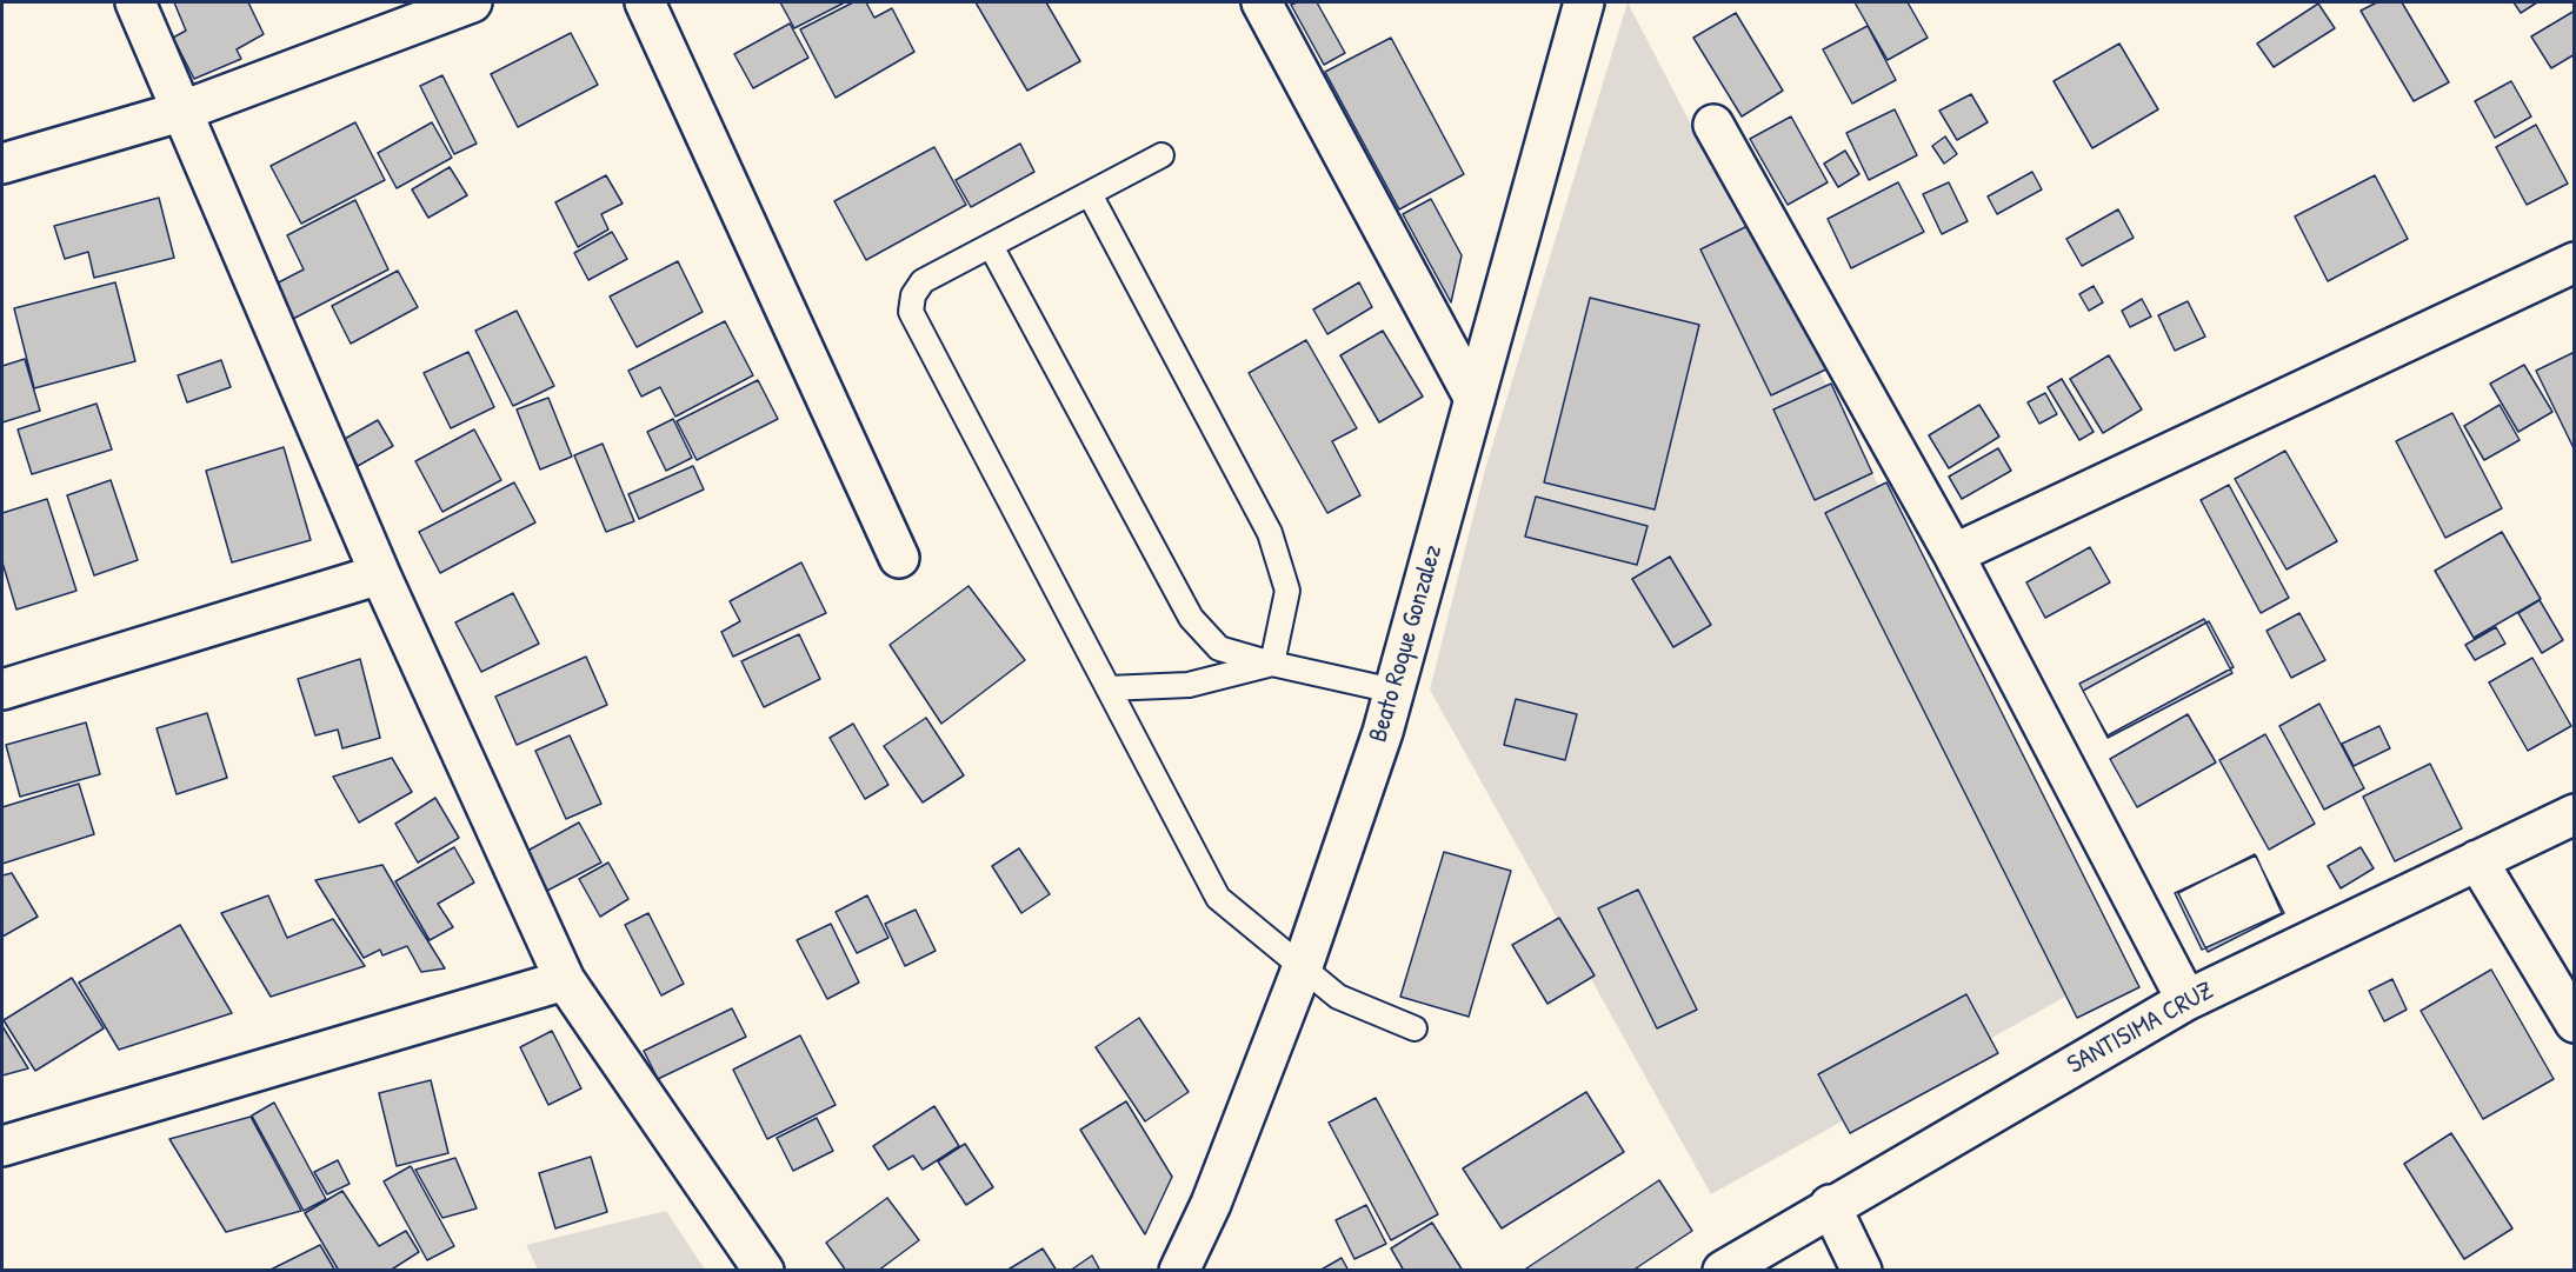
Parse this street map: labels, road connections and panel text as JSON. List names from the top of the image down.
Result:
{
  "streets": {
    "street": ["Beato Roque Gonzalez", "SANTISIMA CRUZ"]
  }
}
